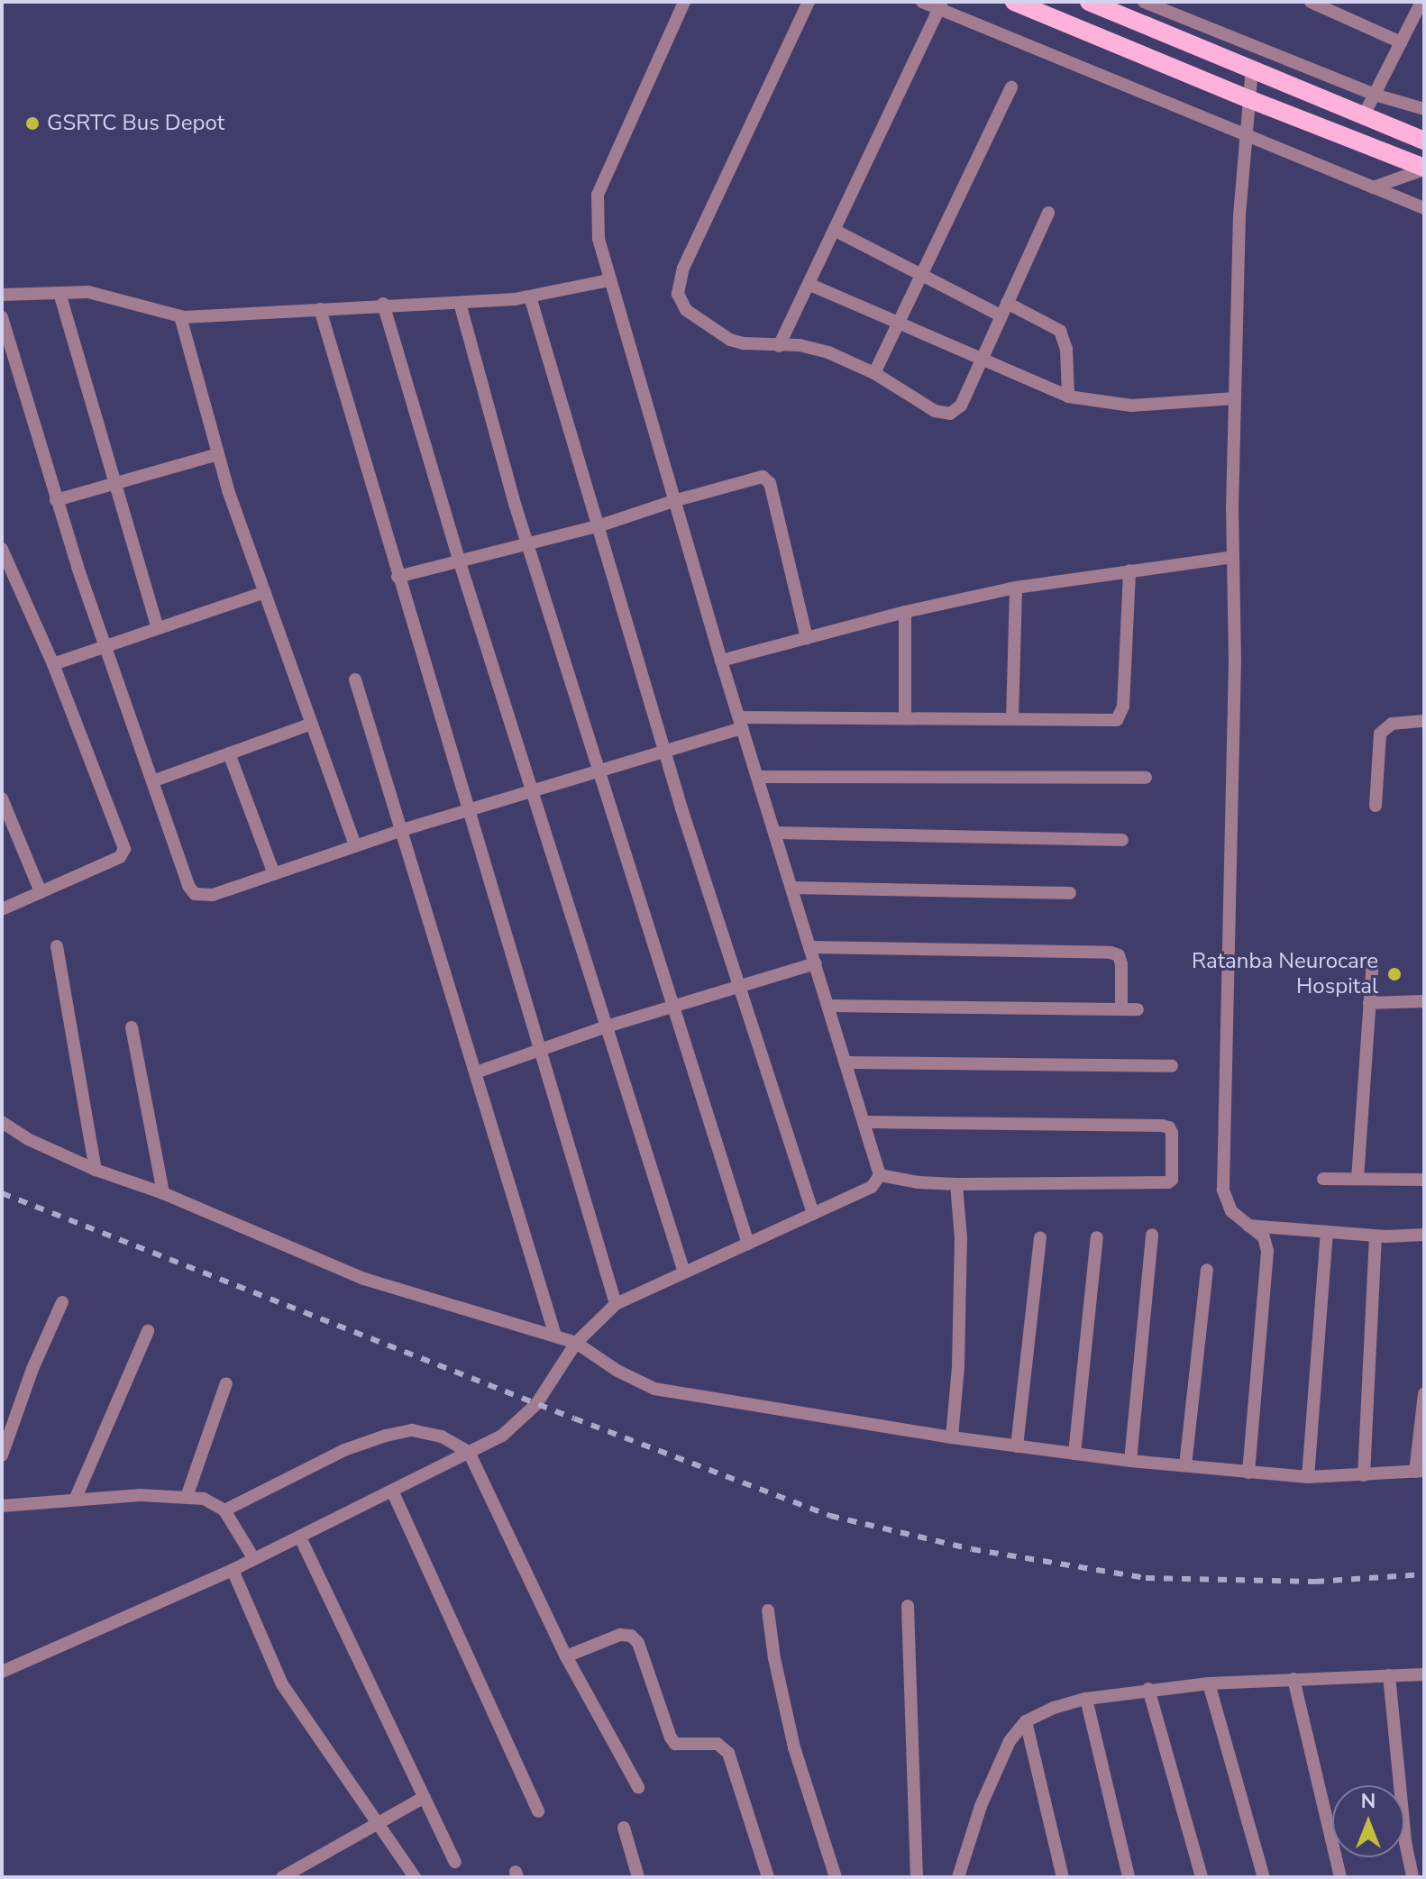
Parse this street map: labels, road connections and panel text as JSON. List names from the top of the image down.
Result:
{
  "places": ["GSRTC Bus Depot", "Ratanba Neurocare Hospital"],
  "north": "top"
}
